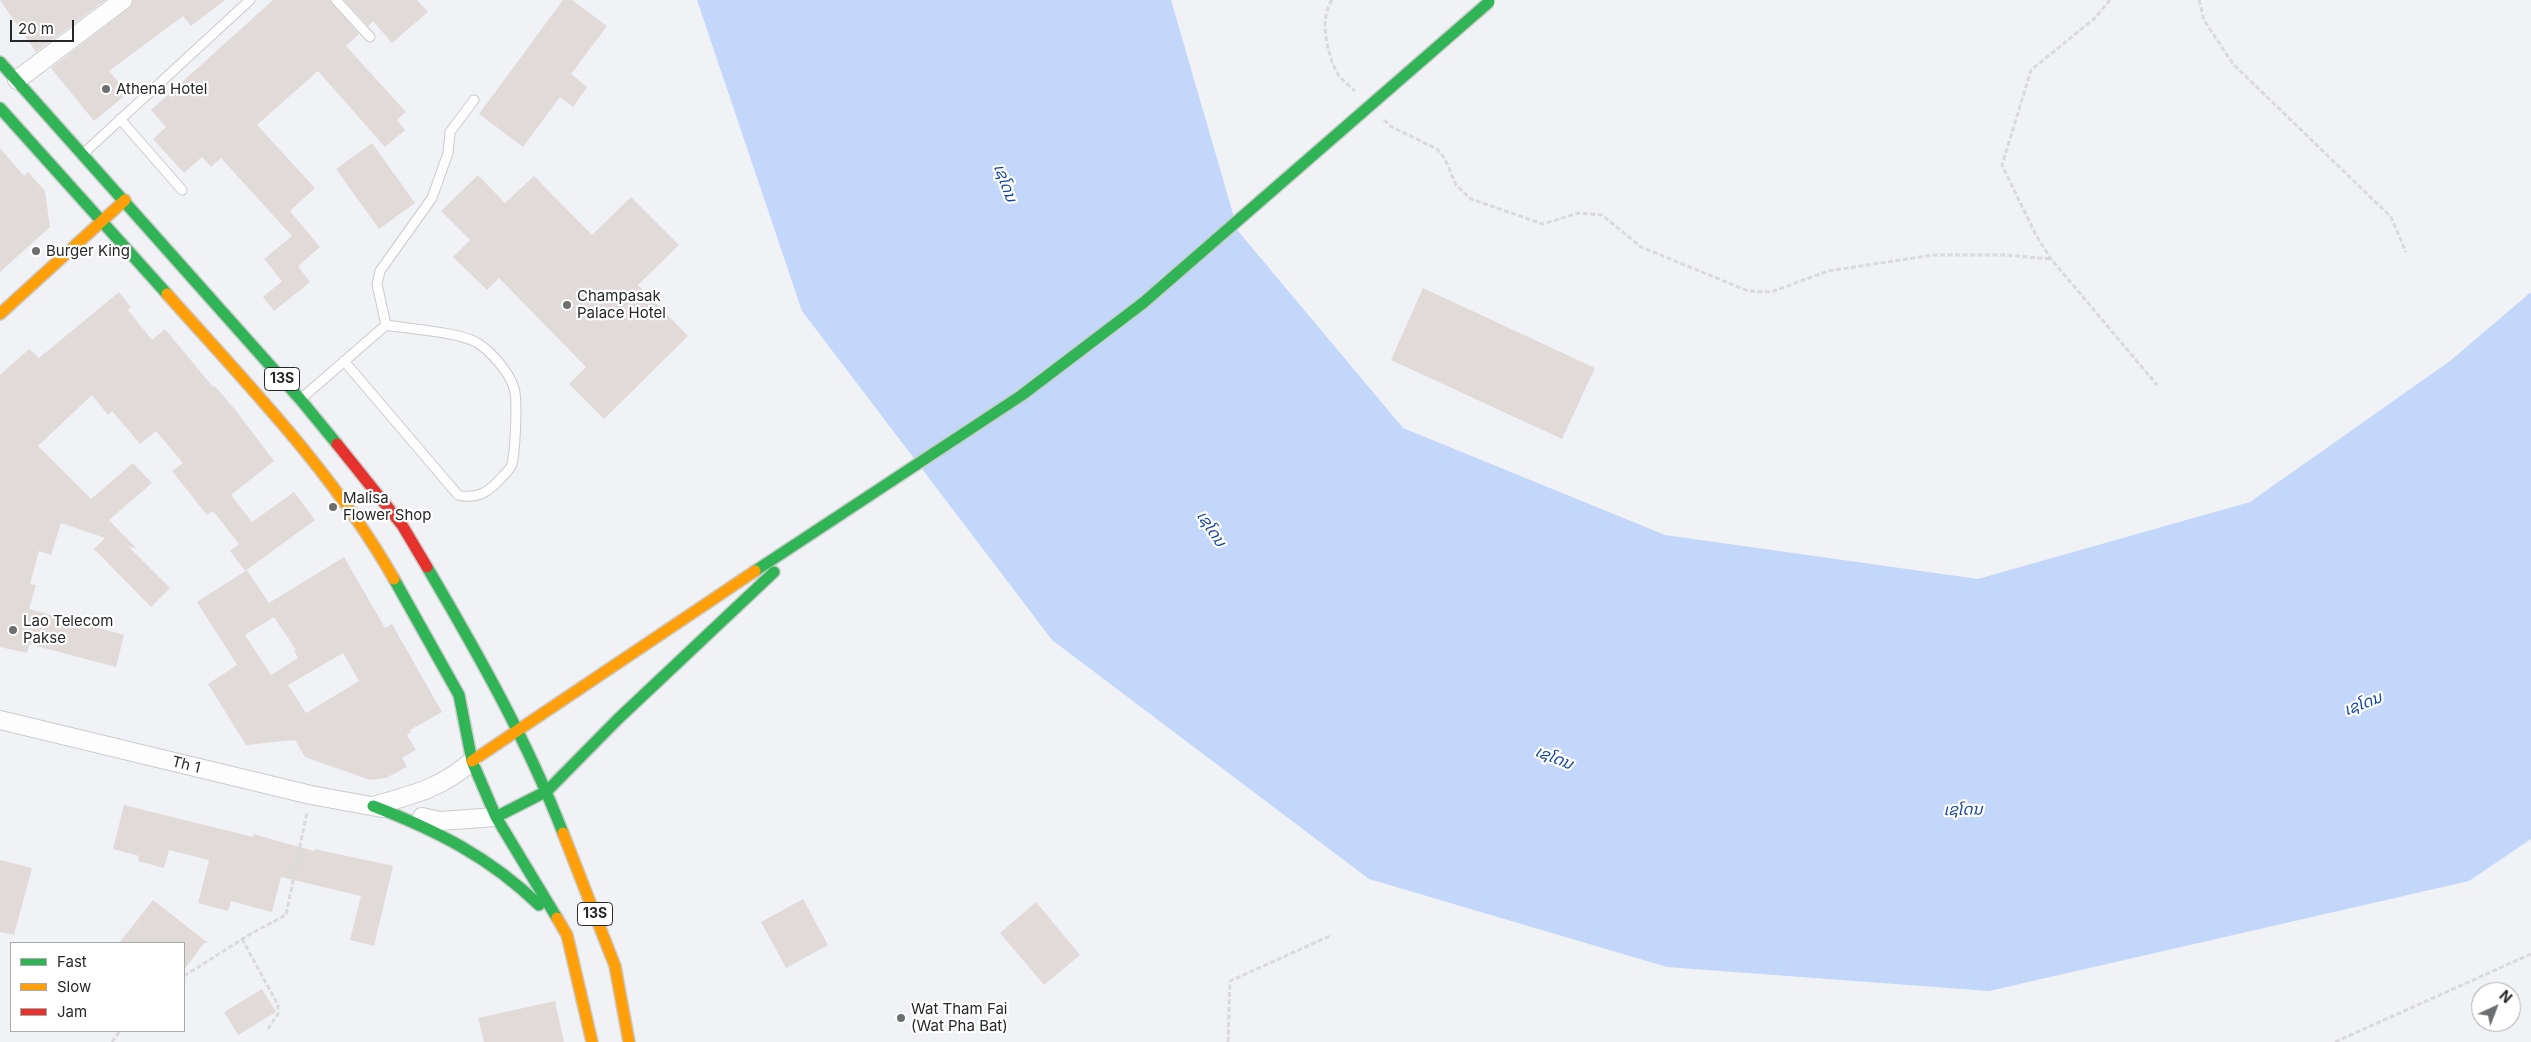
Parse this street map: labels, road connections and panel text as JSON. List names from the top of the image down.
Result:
{
  "streets": {
    "main road": ["13S"],
    "street": ["Th 1"]
  },
  "crossings": [
    ["13S", "Th 1"]
  ],
  "water": ["ເຊໂດນ"],
  "places": [
    "Athena Hotel",
    "Burger King",
    "Champasak Palace Hotel",
    "Malisa Flower Shop",
    "Lao Telecom Pakse",
    "Wat Tham Fai (Wat Pha Bat)"
  ],
  "legend": ["Fast", "Slow", "Jam"],
  "scale_bar": "20 m",
  "north": "top right"
}
